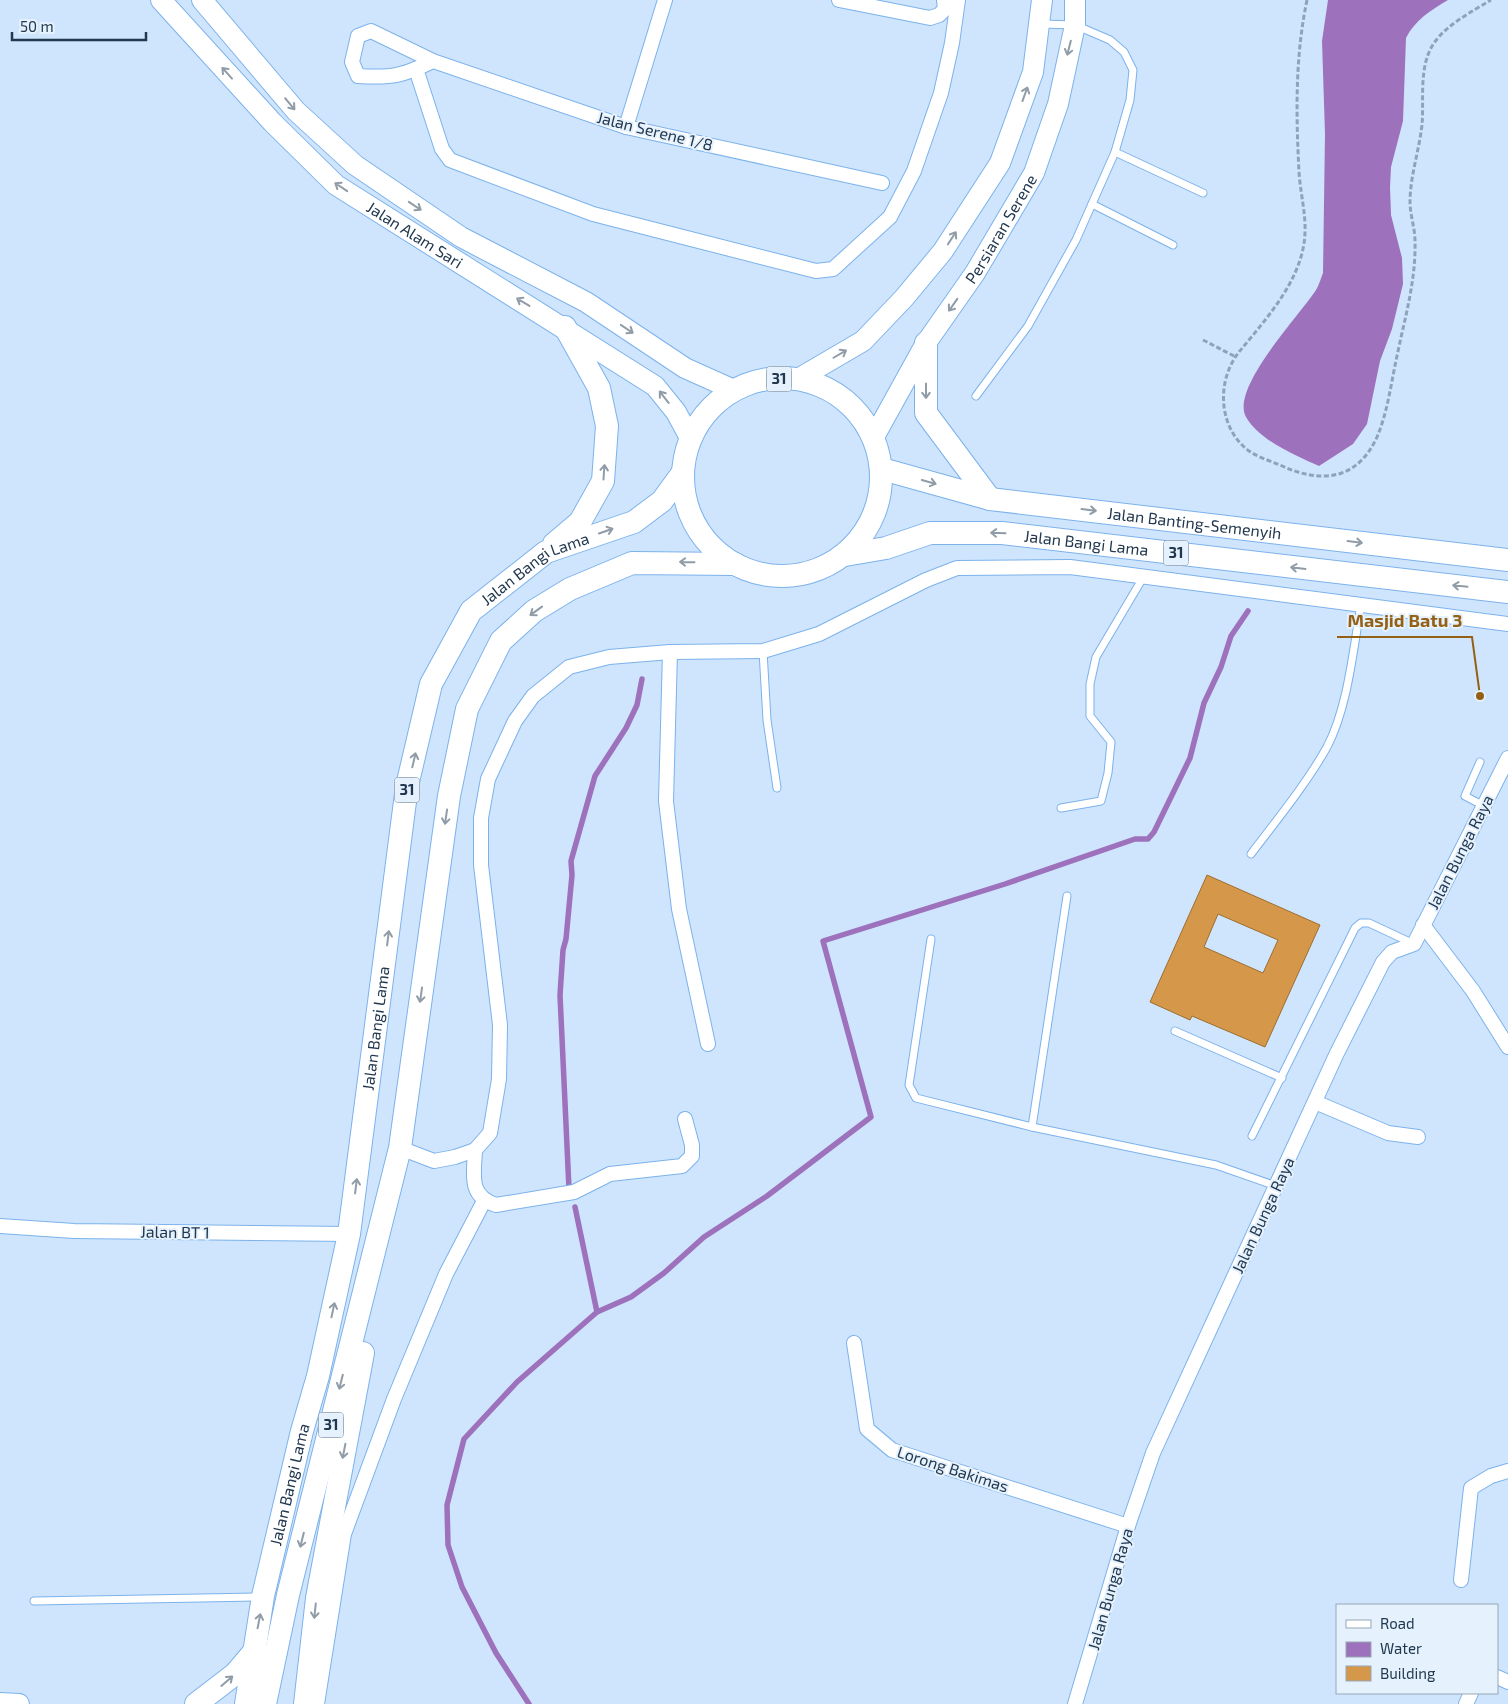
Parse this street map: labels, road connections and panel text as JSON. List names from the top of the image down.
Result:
{
  "streets": {
    "main road": ["31", "Jalan Banting-Semenyih", "Jalan Bangi Lama"],
    "street": [
      "Jalan Serene 1/8",
      "Persiaran Serene",
      "Jalan Alam Sari",
      "Jalan Bunga Raya",
      "Jalan BT 1",
      "Lorong Bakimas"
    ]
  },
  "crossings": [
    ["Persiaran Serene", "Jalan Bangi Lama"],
    ["Jalan Alam Sari", "Jalan Bangi Lama"],
    ["Jalan Banting-Semenyih", "Jalan Bangi Lama"],
    ["Jalan Bangi Lama", "Jalan BT 1"],
    ["Jalan Bunga Raya", "Lorong Bakimas"]
  ],
  "one_way": ["Jalan Banting-Semenyih"],
  "places": ["Masjid Batu 3"],
  "legend": ["Road", "Water", "Building"],
  "scale_bar": "50 m"
}
